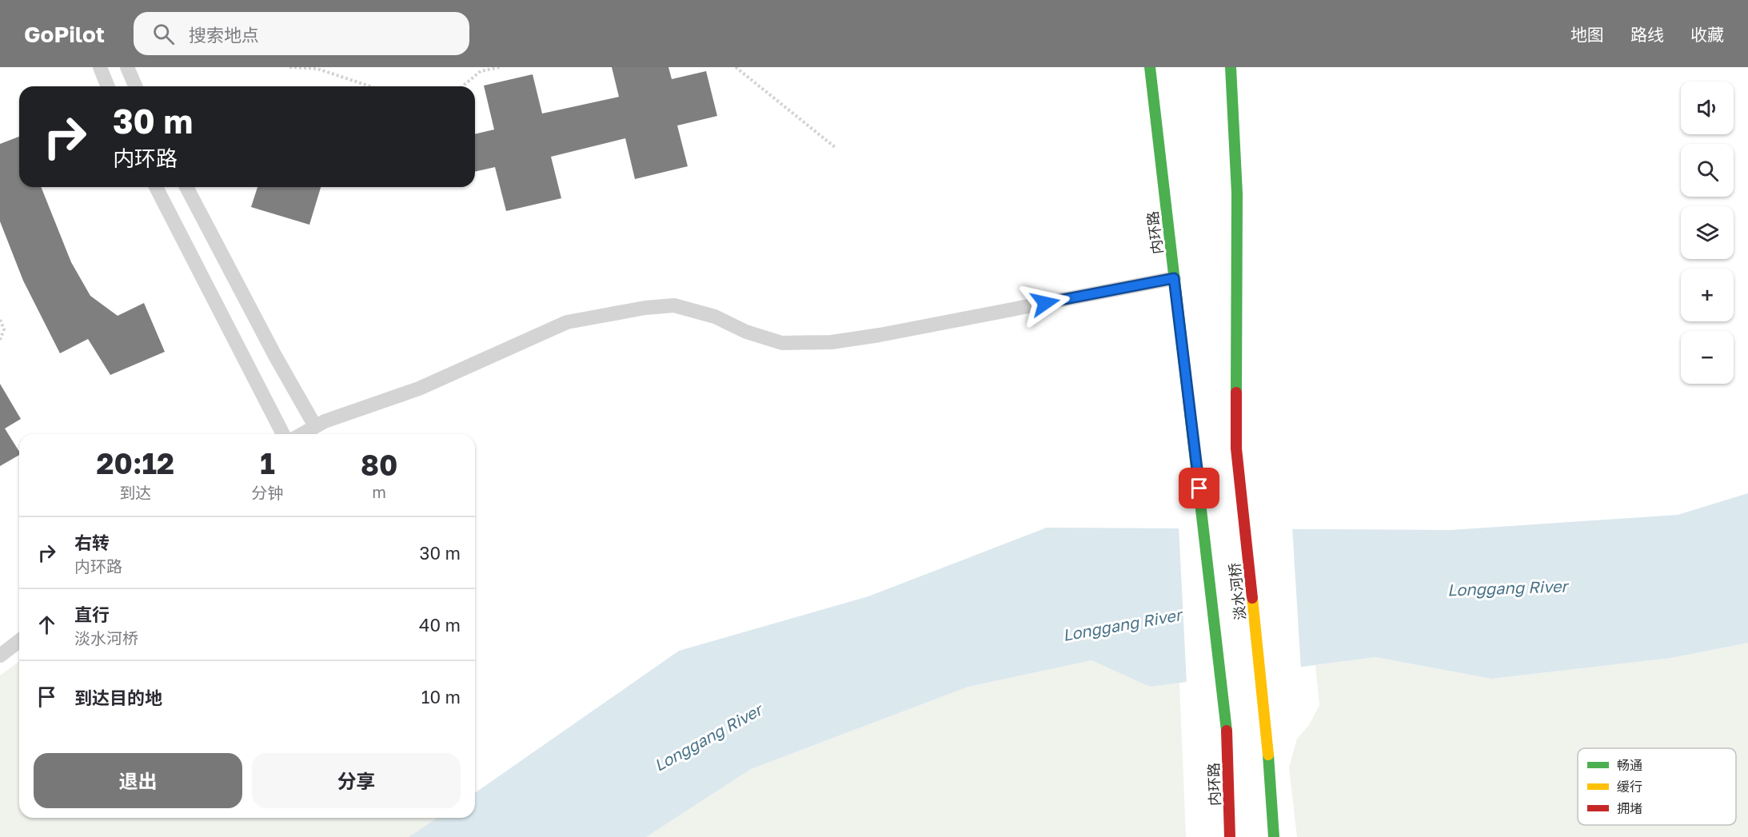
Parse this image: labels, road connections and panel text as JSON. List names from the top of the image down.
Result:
{
  "streets": {
    "main road": ["内环路", "淡水河桥"]
  },
  "crossings": [
    ["内环路", "淡水河桥"]
  ],
  "water": ["Longgang River"],
  "legend": ["畅通", "缓行", "拥堵"],
  "page": {
    "header": "GoPilot",
    "search": "搜索地点",
    "nav": ["地图", "路线", "收藏"],
    "map_buttons": ["+", "−"],
    "turn": ["30 m", "内环路"],
    "eta": [
      "20:12",
      "到达",
      "1",
      "分钟",
      "80",
      "m"
    ],
    "list": [
      {
        "name": "右转",
        "note": "内环路",
        "value": "30 m"
      },
      {
        "name": "直行",
        "note": "淡水河桥",
        "value": "40 m"
      },
      {
        "name": "到达目的地",
        "value": "10 m"
      }
    ],
    "buttons": ["退出", "分享"]
  }
}
